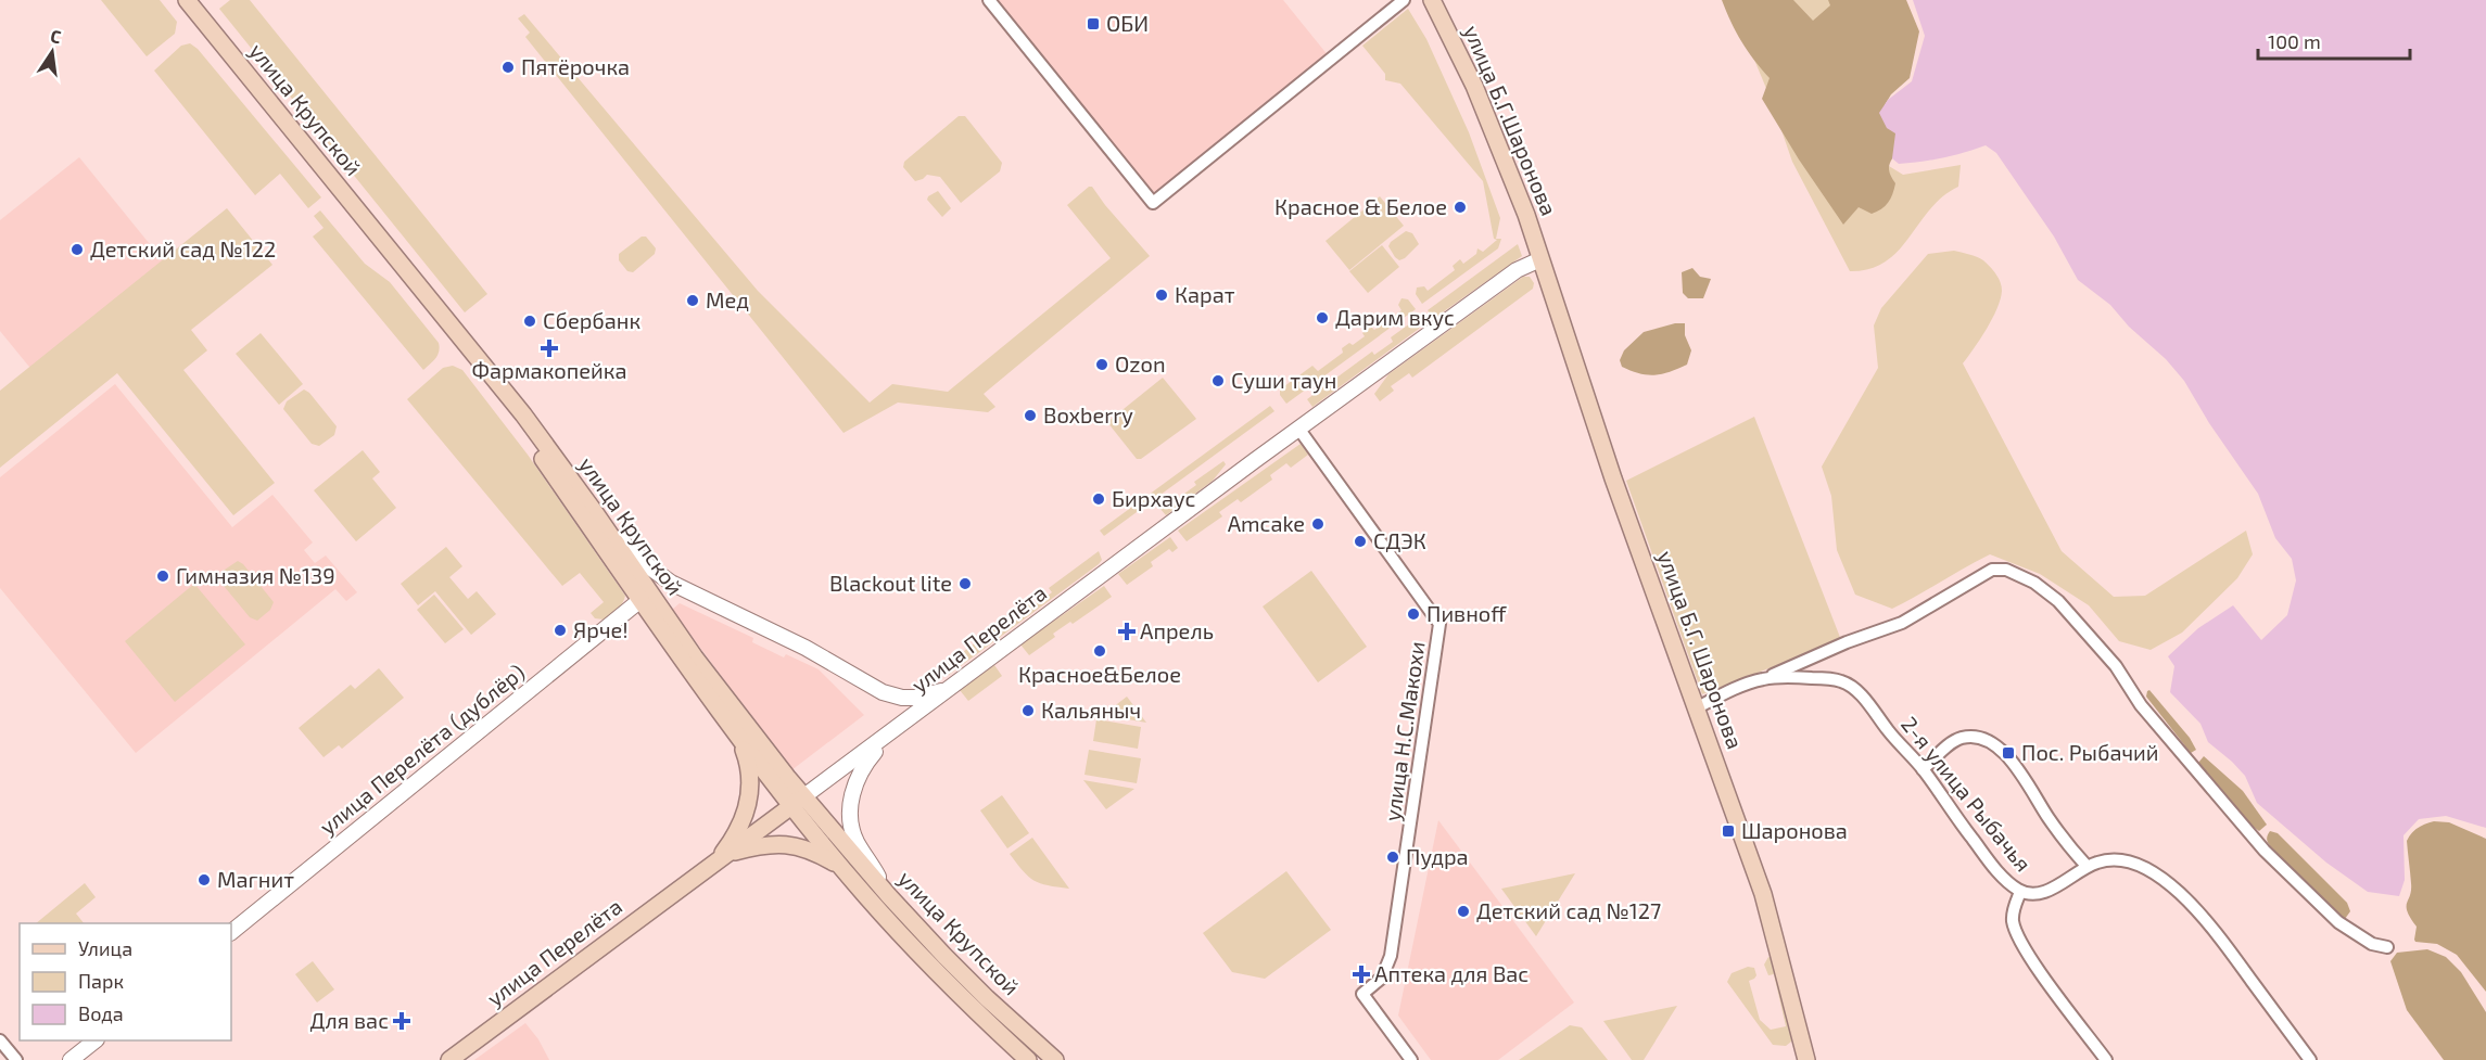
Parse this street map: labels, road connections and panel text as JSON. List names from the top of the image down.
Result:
{
  "streets": {
    "main road": [
      "улица Крупской",
      "улица Б.Г.Шаронова",
      "улица Перелёта",
      "улица Б.Г. Шаронова"
    ],
    "street": ["улица Н.С.Макохи", "улица Перелёта (дублёр)", "2-я улица Рыбачья"]
  },
  "crossings": [
    ["улица Крупской", "улица Перелёта"],
    ["улица Крупской", "улица Перелёта (дублёр)"],
    ["улица Б.Г.Шаронова", "улица Перелёта"],
    ["улица Б.Г.Шаронова", "улица Б.Г. Шаронова"],
    ["улица Перелёта", "улица Б.Г. Шаронова"],
    ["улица Перелёта", "улица Н.С.Макохи"]
  ],
  "places": {
    "transit": ["ОБИ", "Пос. Рыбачий", "Шаронова"],
    "other": [
      "Пятёрочка",
      "Красное & Белое",
      "Детский сад №122",
      "Карат",
      "Мед",
      "Дарим вкус",
      "Сбербанк",
      "Ozon",
      "Суши таун",
      "Boxberry",
      "Бирхаус",
      "Amcake",
      "СДЭК",
      "Гимназия №139",
      "Blackout lite",
      "Пивнoff",
      "Ярче!",
      "Красное&Белое",
      "Кальяныч",
      "Пудра",
      "Магнит",
      "Детский сад №127"
    ],
    "health": [
      "Фармакопейка",
      "Апрель",
      "Аптека для Вас",
      "Для вас"
    ]
  },
  "legend": ["Улица", "Парк", "Вода"],
  "scale_bar": "100 m",
  "north": "top"
}
